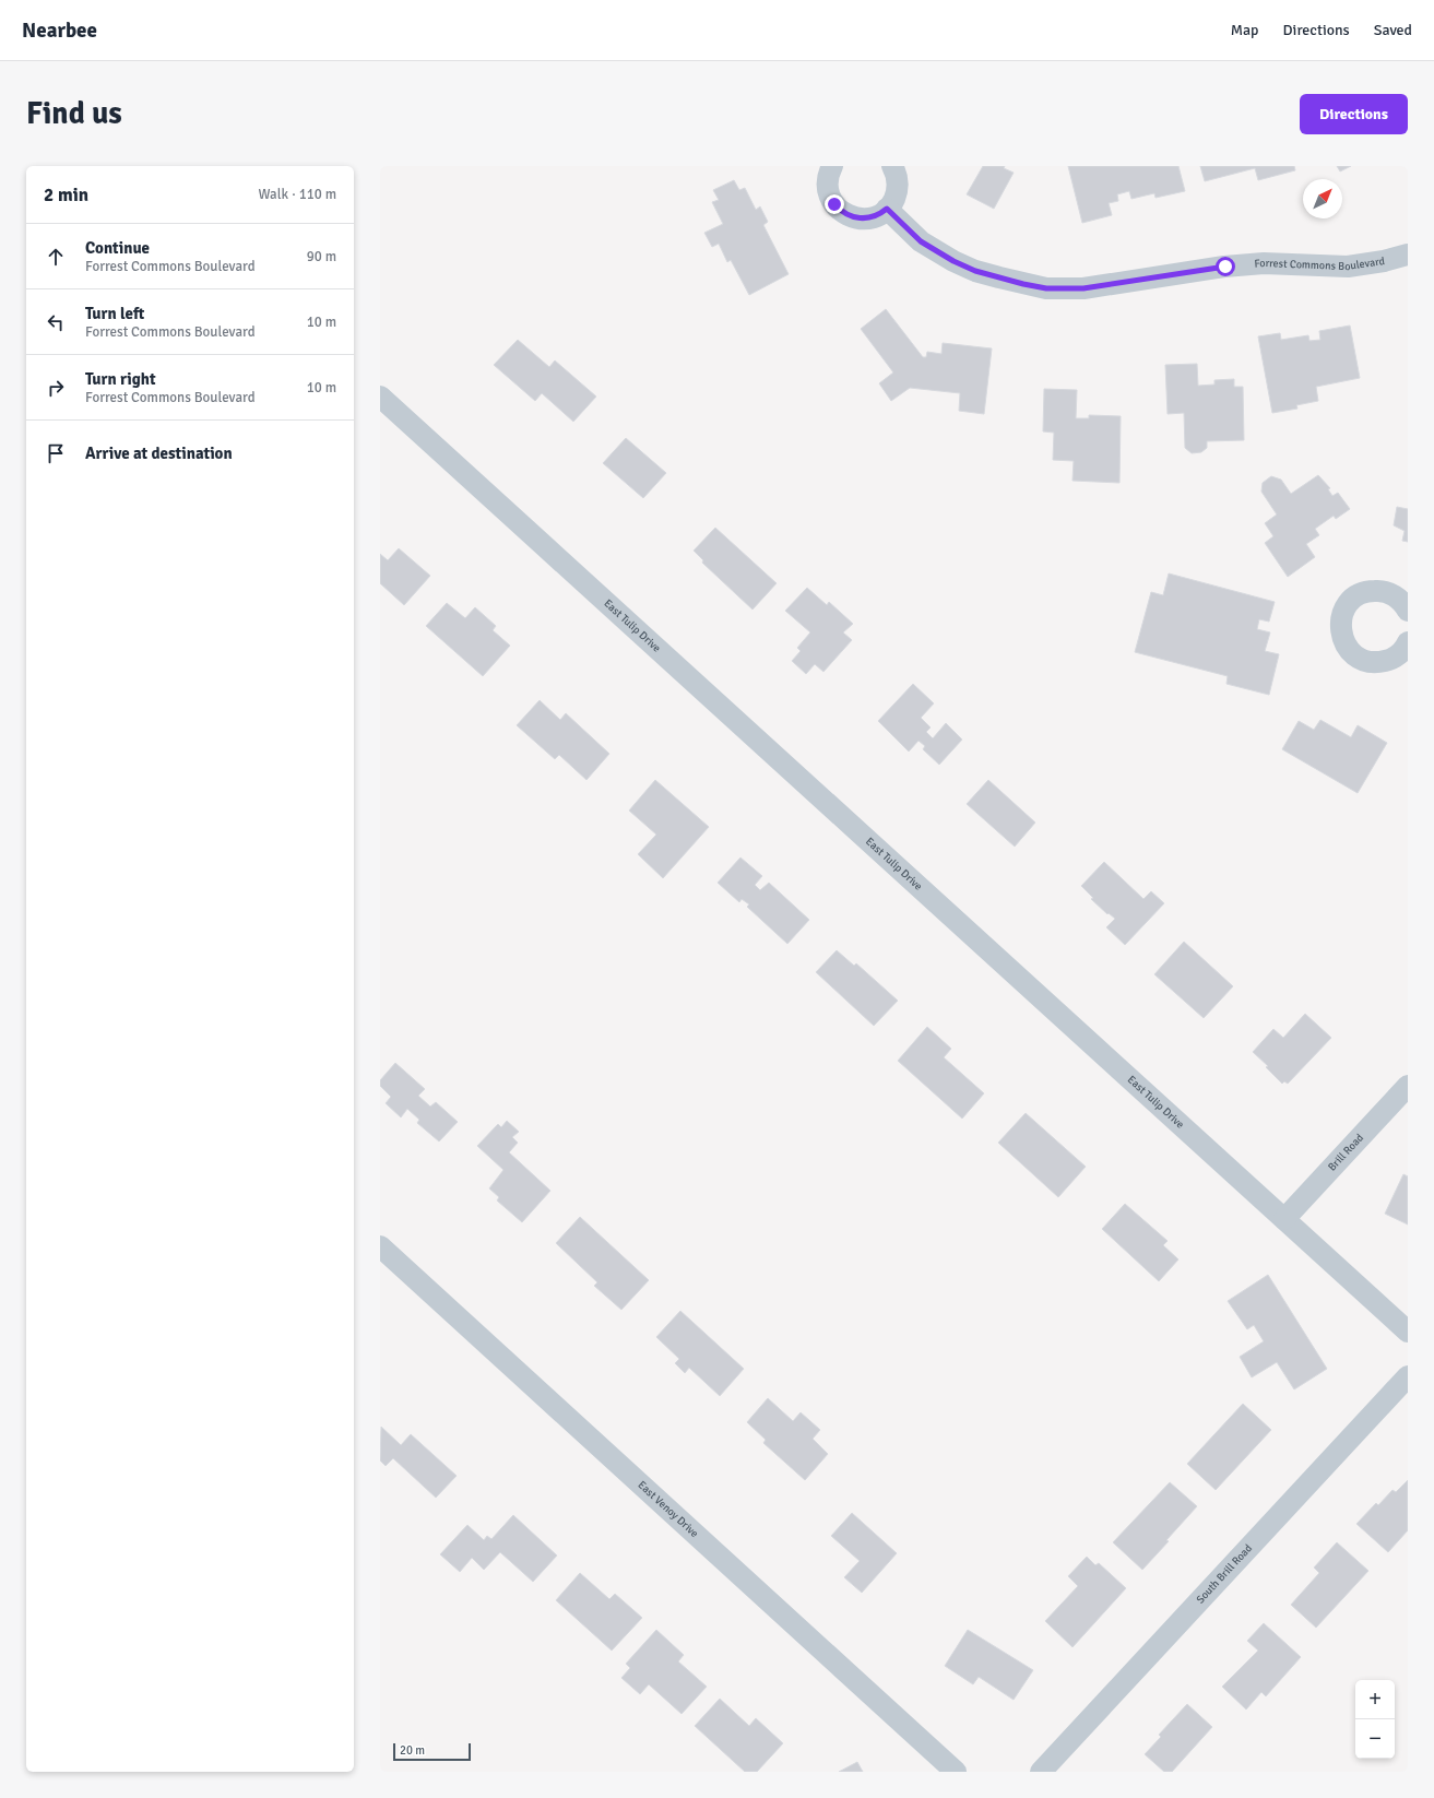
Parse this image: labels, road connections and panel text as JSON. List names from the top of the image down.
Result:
{
  "streets": {
    "street": [
      "Forrest Commons Boulevard",
      "East Tulip Drive",
      "Brill Road",
      "East Venoy Drive",
      "South Brill Road"
    ]
  },
  "crossings": [
    ["East Tulip Drive", "Brill Road"]
  ],
  "scale_bar": "20 m",
  "north": "top right",
  "page": {
    "header": "Nearbee",
    "nav": ["Map", "Directions", "Saved"],
    "buttons": "Directions",
    "title": "Find us",
    "heading": ["2 min", "Walk · 110 m"],
    "list": [
      ["Continue", "Forrest Commons Boulevard", "90 m"],
      ["Turn left", "Forrest Commons Boulevard", "10 m"],
      ["Turn right", "Forrest Commons Boulevard", "10 m"],
      "Arrive at destination"
    ],
    "map_buttons": ["+", "−"],
    "scale": "20 m"
  }
}
